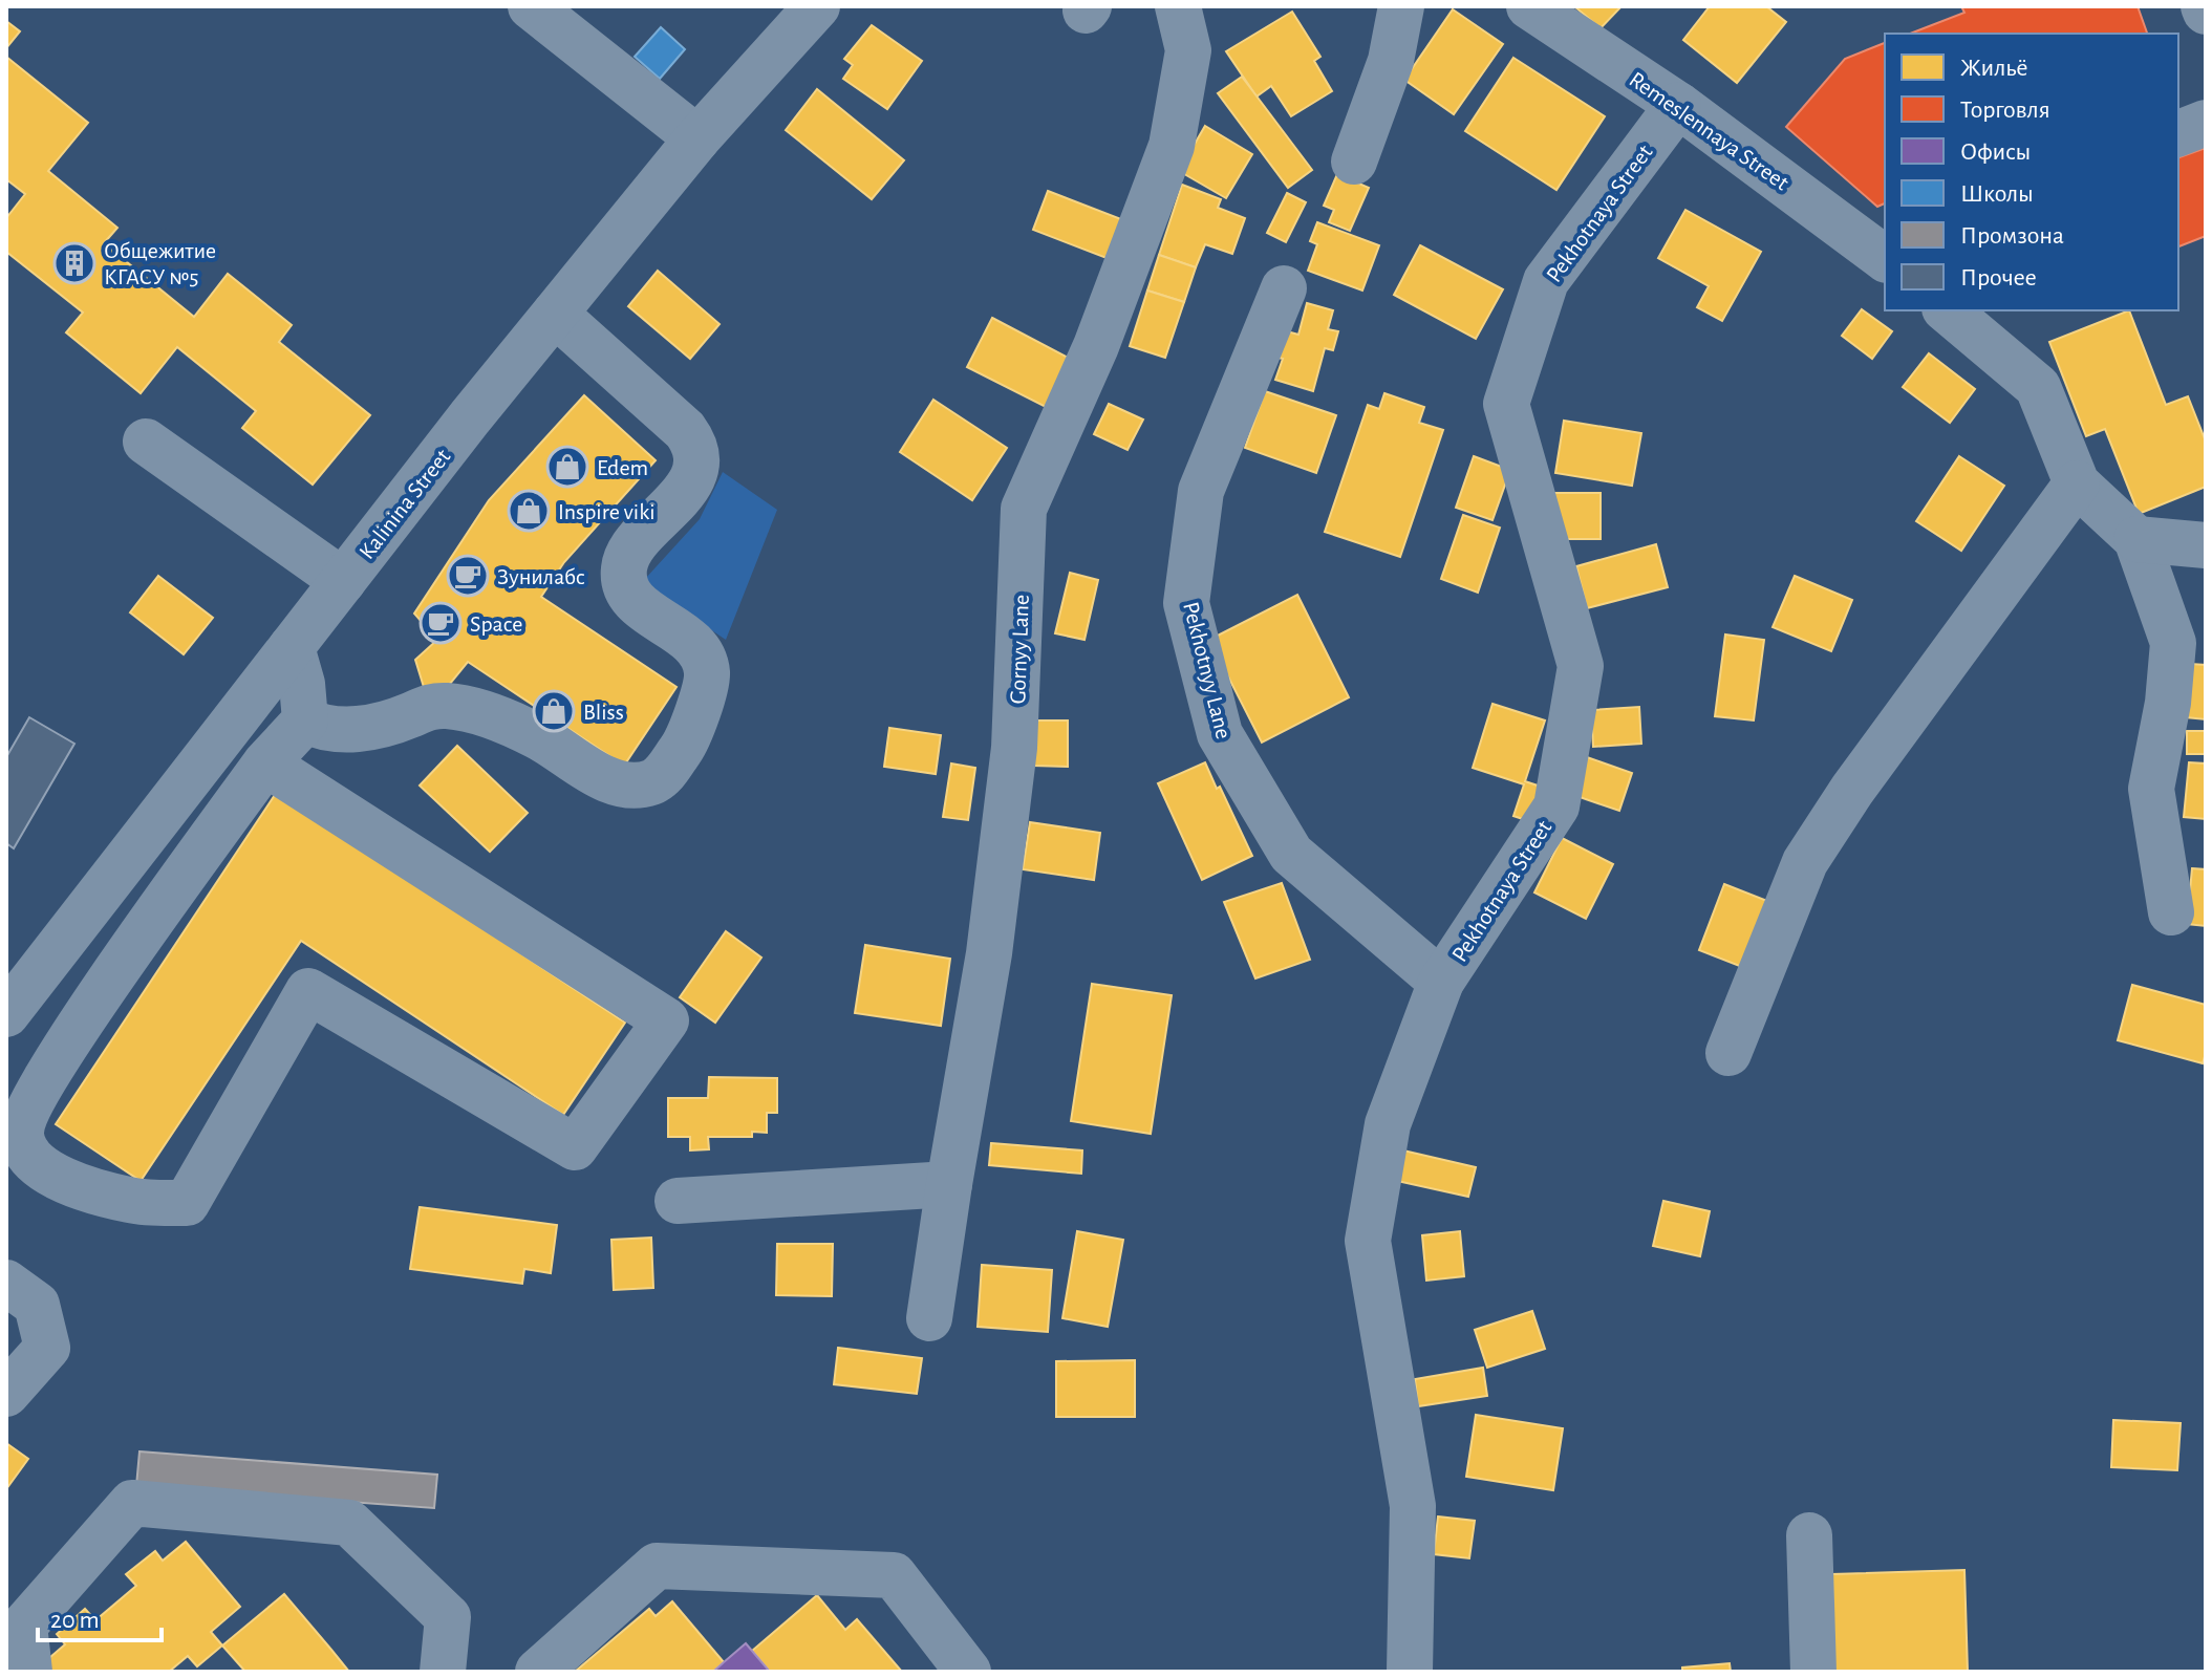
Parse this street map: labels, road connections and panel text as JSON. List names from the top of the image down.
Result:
{
  "streets": {
    "street": [
      "Remeslennaya Street",
      "Pekhotnaya Street",
      "Kalinina Street",
      "Gornyy Lane",
      "Pekhotnyy Lane"
    ]
  },
  "crossings": [
    ["Remeslennaya Street", "Pekhotnaya Street"],
    ["Pekhotnaya Street", "Pekhotnyy Lane"]
  ],
  "places": {
    "building": ["Общежитие КГАСУ №5"],
    "shop": ["Edem", "Inspire viki", "Bliss"],
    "cafe": ["Зунилабс", "Space"]
  },
  "legend": [
    "Жильё",
    "Торговля",
    "Офисы",
    "Школы",
    "Промзона",
    "Прочее"
  ],
  "scale_bar": "20 m"
}
